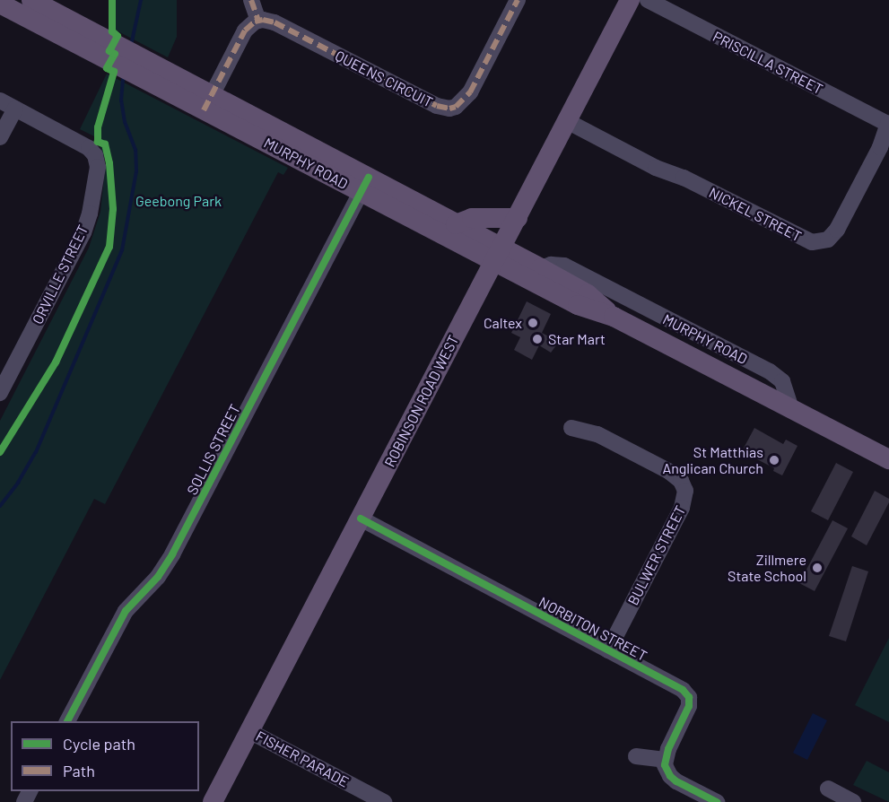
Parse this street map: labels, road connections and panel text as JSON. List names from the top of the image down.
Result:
{
  "streets": {
    "main road": ["MURPHY ROAD", "ROBINSON ROAD WEST"],
    "street": [
      "PRISCILLA STREET",
      "QUEENS CIRCUIT",
      "NICKEL STREET",
      "ORVILLE STREET",
      "SOLLIS STREET",
      "BULWER STREET",
      "NORBITON STREET",
      "FISHER PARADE"
    ]
  },
  "crossings": [
    ["PRISCILLA STREET", "NICKEL STREET"],
    ["MURPHY ROAD", "ROBINSON ROAD WEST"],
    ["MURPHY ROAD", "SOLLIS STREET"],
    ["NICKEL STREET", "ROBINSON ROAD WEST"],
    ["ROBINSON ROAD WEST", "NORBITON STREET"],
    ["ROBINSON ROAD WEST", "FISHER PARADE"],
    ["BULWER STREET", "NORBITON STREET"]
  ],
  "parks": ["Geebong Park"],
  "places": [
    "Caltex",
    "Star Mart",
    "St Matthias Anglican Church",
    "Zillmere State School"
  ],
  "legend": ["Cycle path", "Path"]
}
